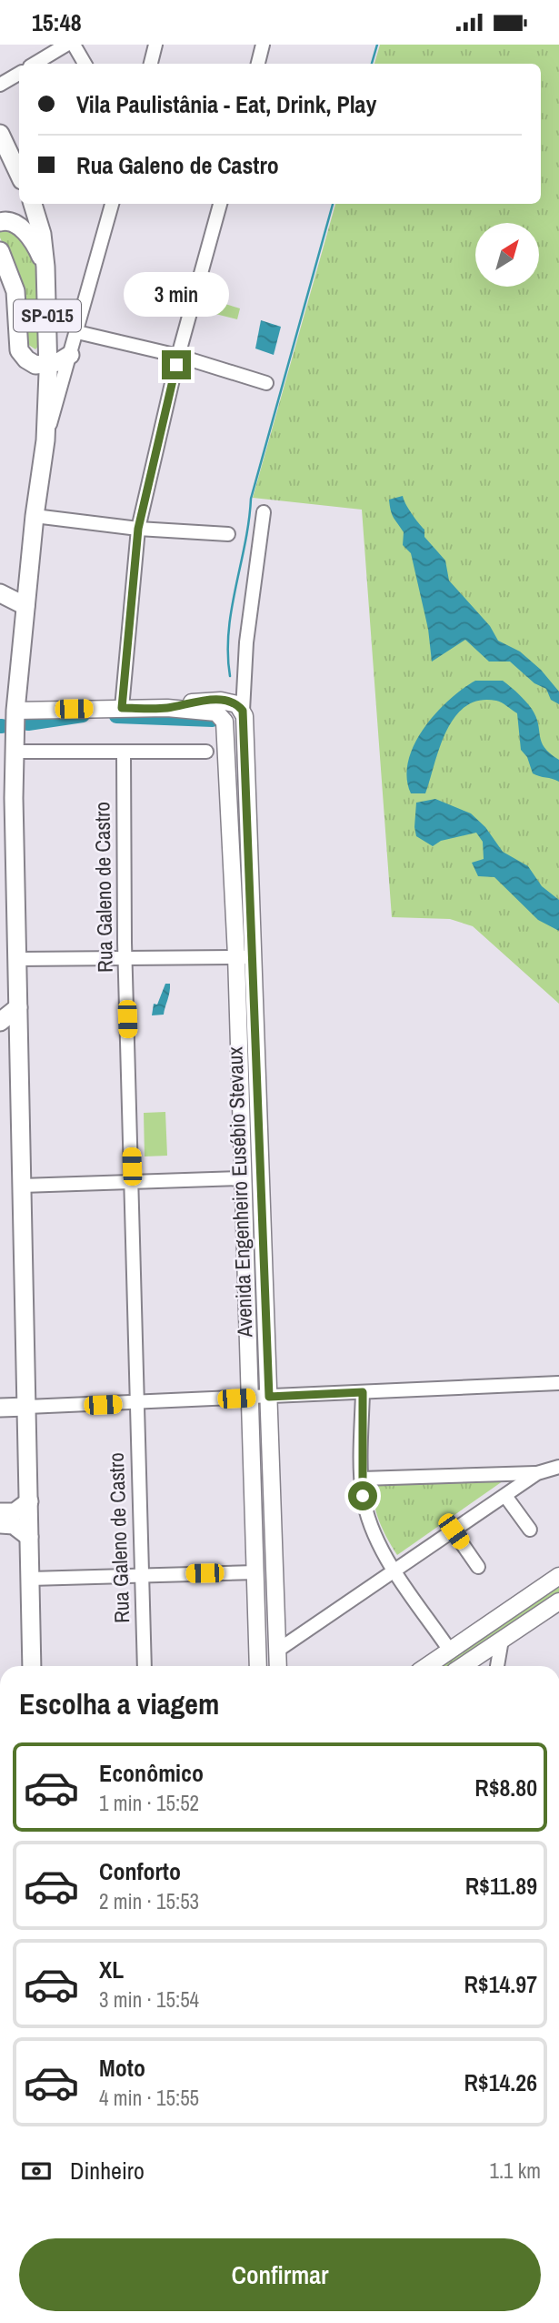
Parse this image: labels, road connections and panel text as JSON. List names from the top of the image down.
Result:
{
  "streets": {
    "highway": ["SP-015"],
    "main road": ["Avenida Engenheiro Eusébio Stevaux"],
    "street": ["Rua Galeno de Castro"]
  },
  "north": "top right",
  "page": {
    "status": "15:48",
    "banner": ["Vila Paulistânia - Eat, Drink, Play", "Rua Galeno de Castro"],
    "bubble": "3 min",
    "heading": "Escolha a viagem",
    "list": [
      {
        "name": "Econômico",
        "note": "1 min · 15:52",
        "value": "R$8.80"
      },
      {
        "name": "Conforto",
        "note": "2 min · 15:53",
        "value": "R$11.89"
      },
      {
        "name": "XL",
        "note": "3 min · 15:54",
        "value": "R$14.97"
      },
      {
        "name": "Moto",
        "note": "4 min · 15:55",
        "value": "R$14.26"
      }
    ],
    "pay": ["Dinheiro", "1.1 km"],
    "buttons": "Confirmar"
  }
}
